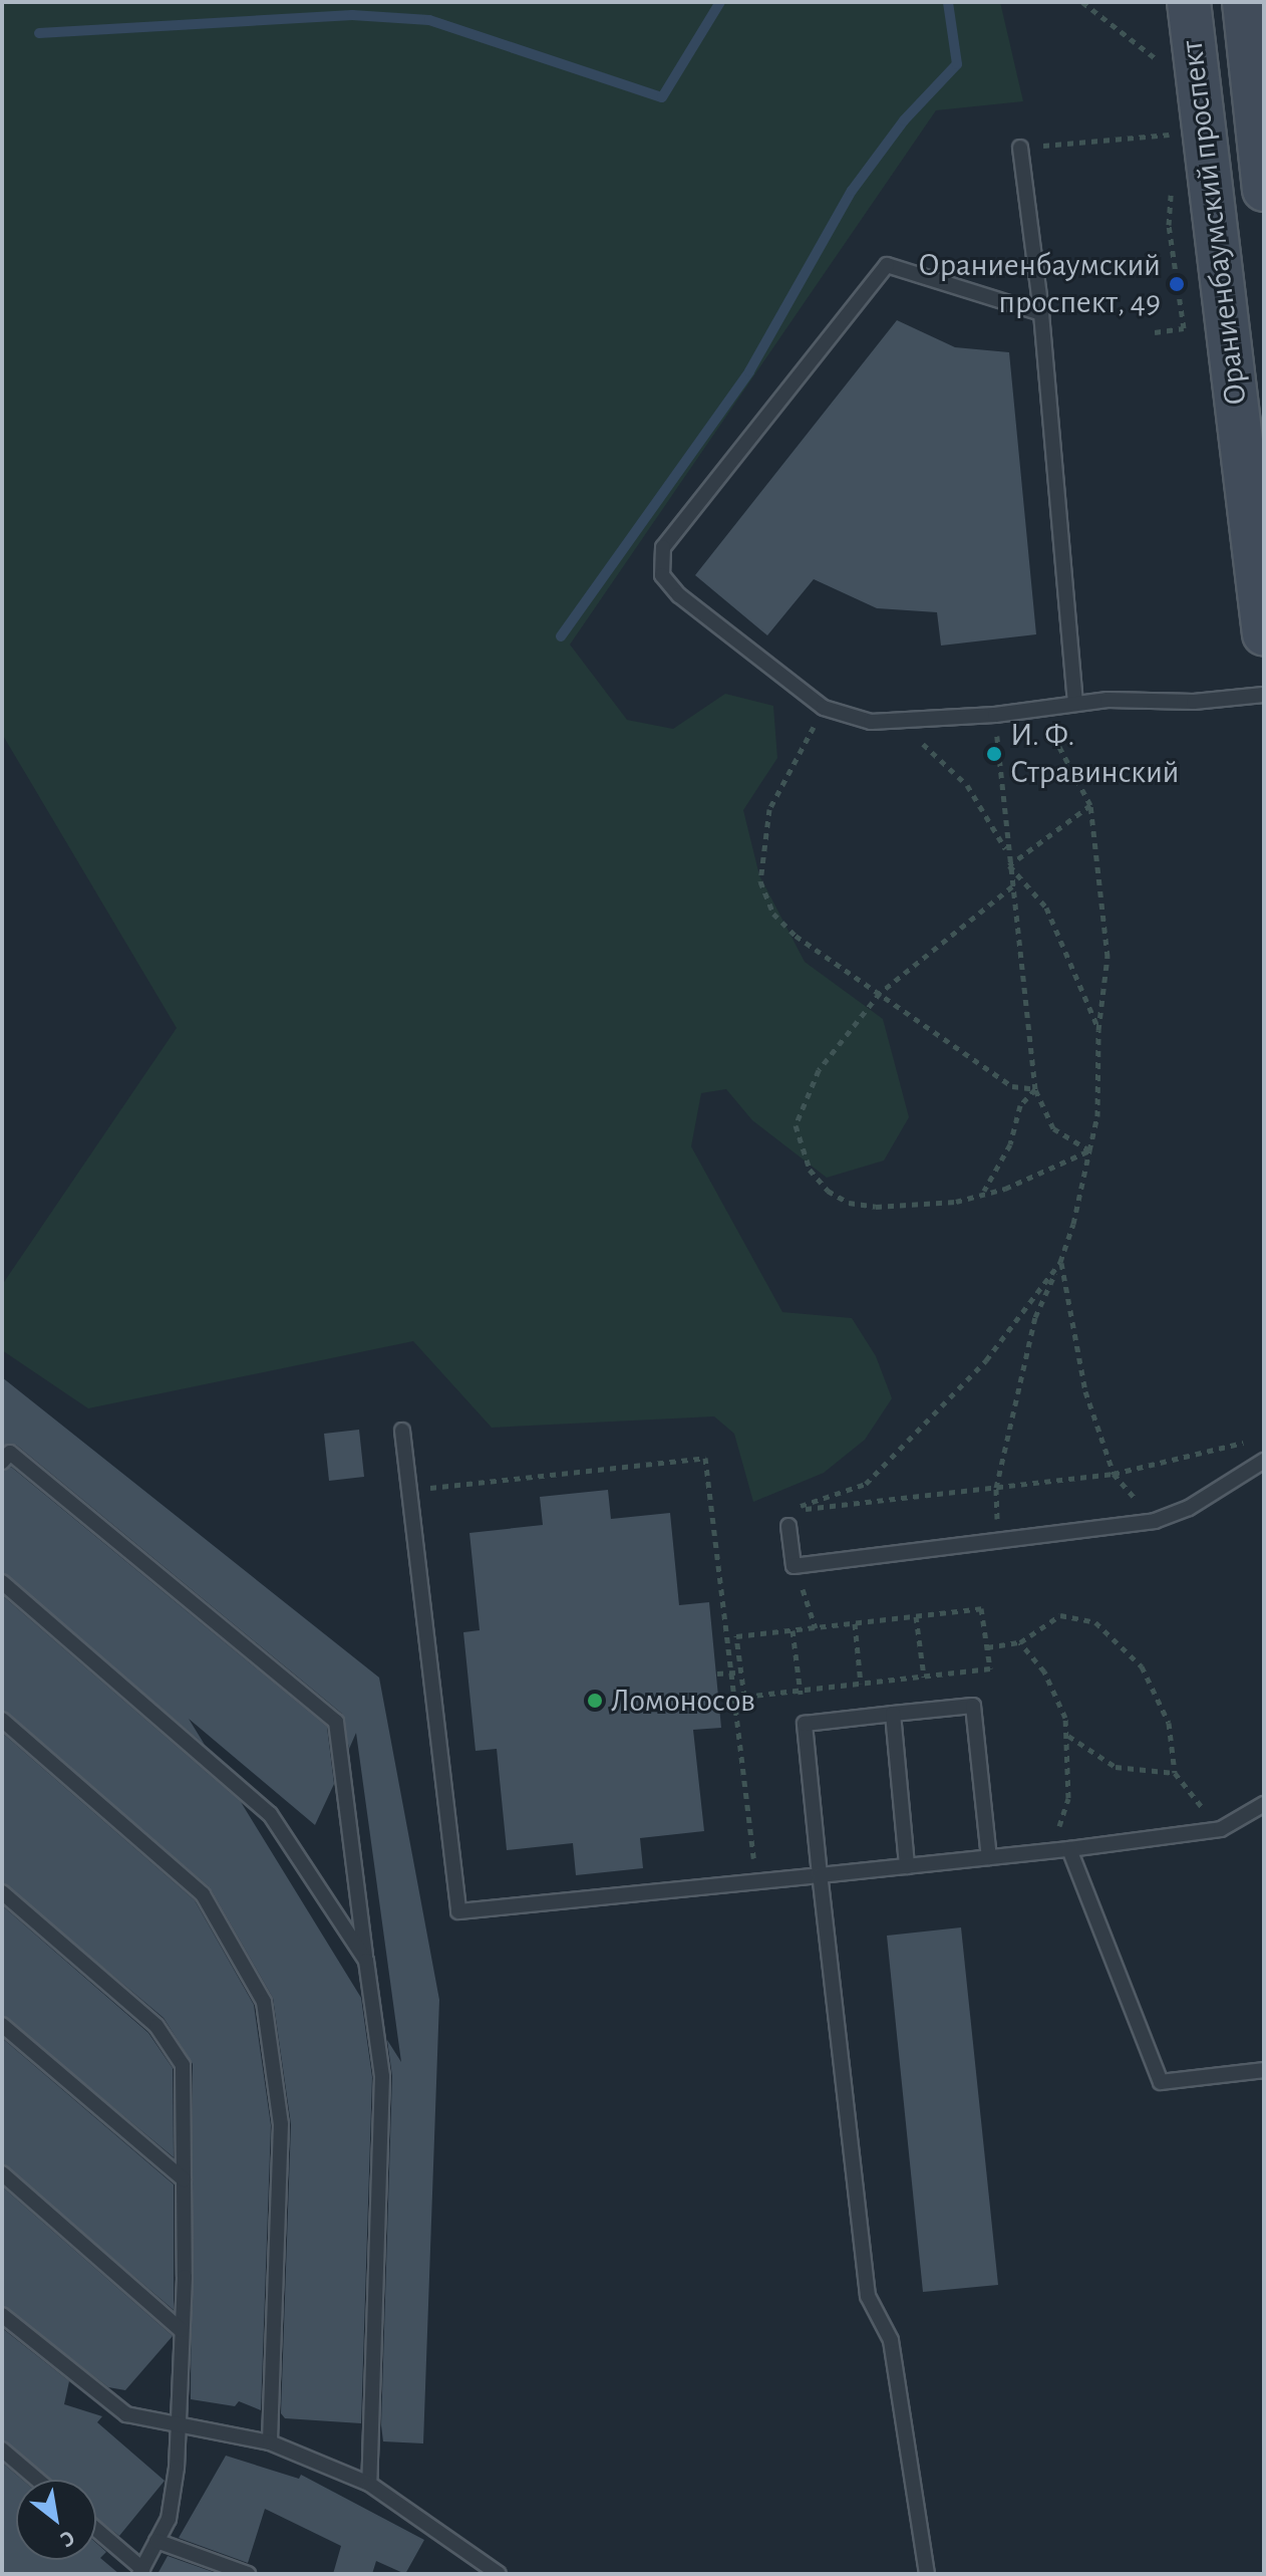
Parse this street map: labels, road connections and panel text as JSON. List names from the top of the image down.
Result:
{
  "streets": {
    "main road": ["Ораниенбаумский проспект"]
  },
  "places": ["Ораниенбаумский проспект, 49", "И. Ф. Стравинский", "Ломоносов"],
  "north": "bottom right"
}
